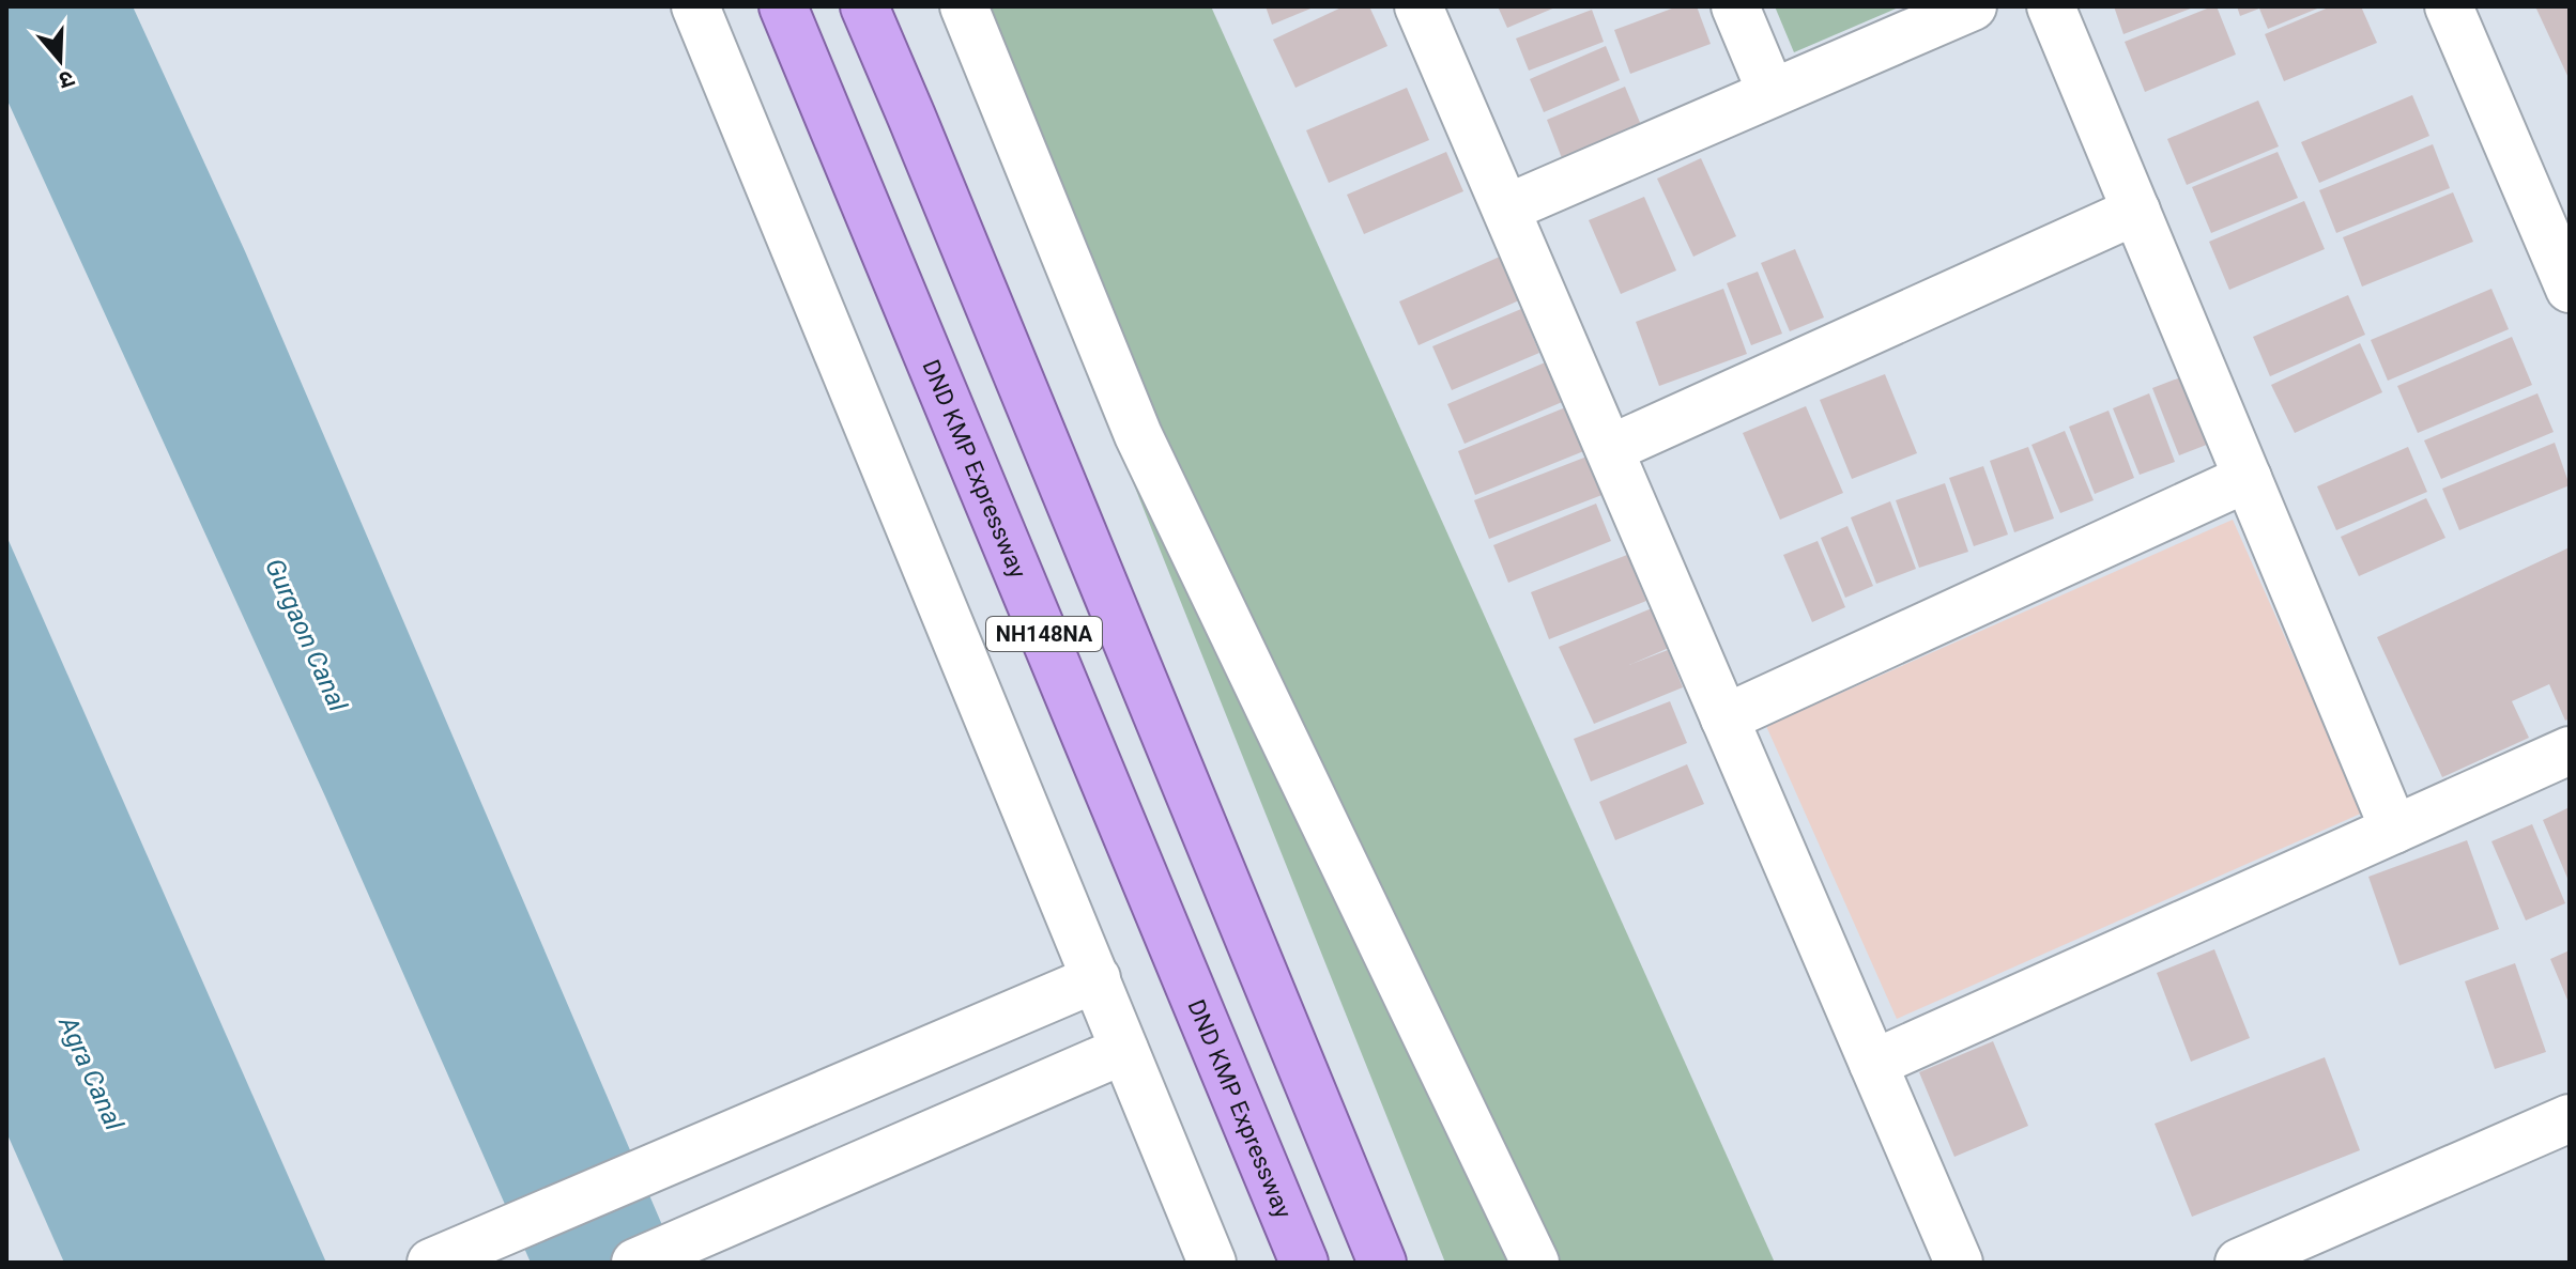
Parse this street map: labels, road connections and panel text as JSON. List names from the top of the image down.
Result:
{
  "streets": {
    "highway": ["DND KMP Expressway", "NH148NA"]
  },
  "water": ["Gurgaon Canal", "Agra Canal"],
  "north": "bottom"
}
